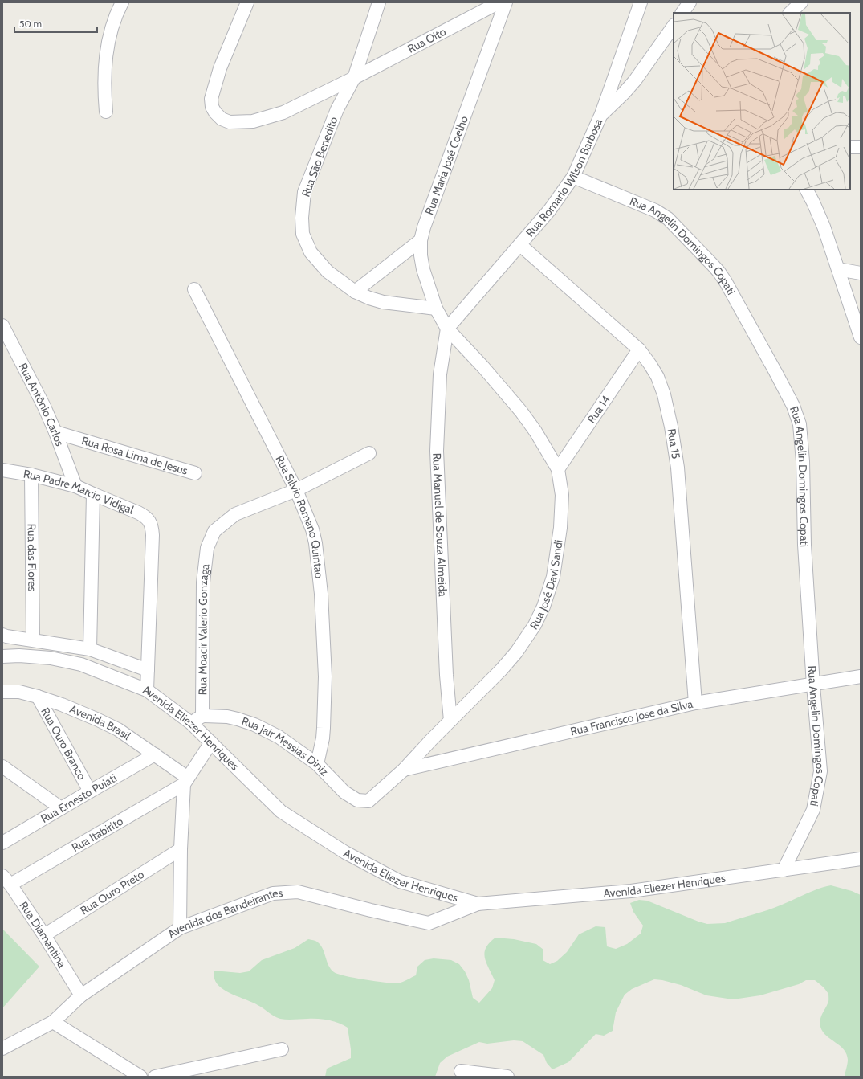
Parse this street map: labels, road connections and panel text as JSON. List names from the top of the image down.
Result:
{
  "streets": {
    "street": [
      "Rua Oito",
      "Rua São Benedito",
      "Rua Maria José Coelho",
      "Rua Romario Wilson Barbosa",
      "Rua Angelin Domingos Copati",
      "Rua Antônio Carlos",
      "Rua 14",
      "Rua 15",
      "Rua Rosa Lima de Jesus",
      "Rua Padre Marcio Vidigal",
      "Rua Silvio Romano Quintao",
      "Rua Manuel de Souza Almeida",
      "Rua das Flores",
      "Rua José Davi Sandi",
      "Rua Moacir Valerio Gonzaga",
      "Rua Francisco Jose da Silva",
      "Avenida Brasil",
      "Avenida Eliezer Henriques",
      "Rua Ouro Branco",
      "Rua Jair Messias Diniz",
      "Rua Ernesto Puiati",
      "Rua Itabirito",
      "Rua Ouro Preto",
      "Avenida dos Bandeirantes",
      "Rua Diamantina"
    ]
  },
  "crossings": [
    ["Rua Oito", "Rua São Benedito"],
    ["Rua São Benedito", "Rua Maria José Coelho"],
    ["Rua Maria José Coelho", "Rua Romario Wilson Barbosa"],
    ["Rua Maria José Coelho", "Rua Manuel de Souza Almeida"],
    ["Rua Maria José Coelho", "Rua José Davi Sandi"],
    ["Rua Romario Wilson Barbosa", "Rua Angelin Domingos Copati"],
    ["Rua Romario Wilson Barbosa", "Rua 15"],
    ["Rua Romario Wilson Barbosa", "Rua Manuel de Souza Almeida"],
    ["Rua Romario Wilson Barbosa", "Rua José Davi Sandi"],
    ["Rua Angelin Domingos Copati", "Rua Francisco Jose da Silva"],
    ["Rua Angelin Domingos Copati", "Avenida Eliezer Henriques"],
    ["Rua Antônio Carlos", "Rua Rosa Lima de Jesus"],
    ["Rua Antônio Carlos", "Rua Padre Marcio Vidigal"],
    ["Rua 14", "Rua 15"],
    ["Rua 14", "Rua José Davi Sandi"],
    ["Rua 15", "Rua Francisco Jose da Silva"],
    ["Rua Padre Marcio Vidigal", "Rua das Flores"],
    ["Rua Silvio Romano Quintao", "Rua Moacir Valerio Gonzaga"],
    ["Rua Silvio Romano Quintao", "Rua Jair Messias Diniz"],
    ["Rua Manuel de Souza Almeida", "Rua José Davi Sandi"],
    ["Rua José Davi Sandi", "Rua Francisco Jose da Silva"],
    ["Rua José Davi Sandi", "Rua Jair Messias Diniz"],
    ["Rua Moacir Valerio Gonzaga", "Rua Jair Messias Diniz"],
    ["Avenida Brasil", "Rua Ouro Branco"],
    ["Avenida Brasil", "Rua Ernesto Puiati"],
    ["Avenida Brasil", "Rua Itabirito"],
    ["Avenida Eliezer Henriques", "Avenida dos Bandeirantes"],
    ["Rua Ouro Branco", "Rua Ernesto Puiati"],
    ["Rua Itabirito", "Rua Diamantina"],
    ["Rua Ouro Preto", "Rua Diamantina"],
    ["Avenida dos Bandeirantes", "Rua Diamantina"]
  ],
  "scale_bar": "50 m"
}
